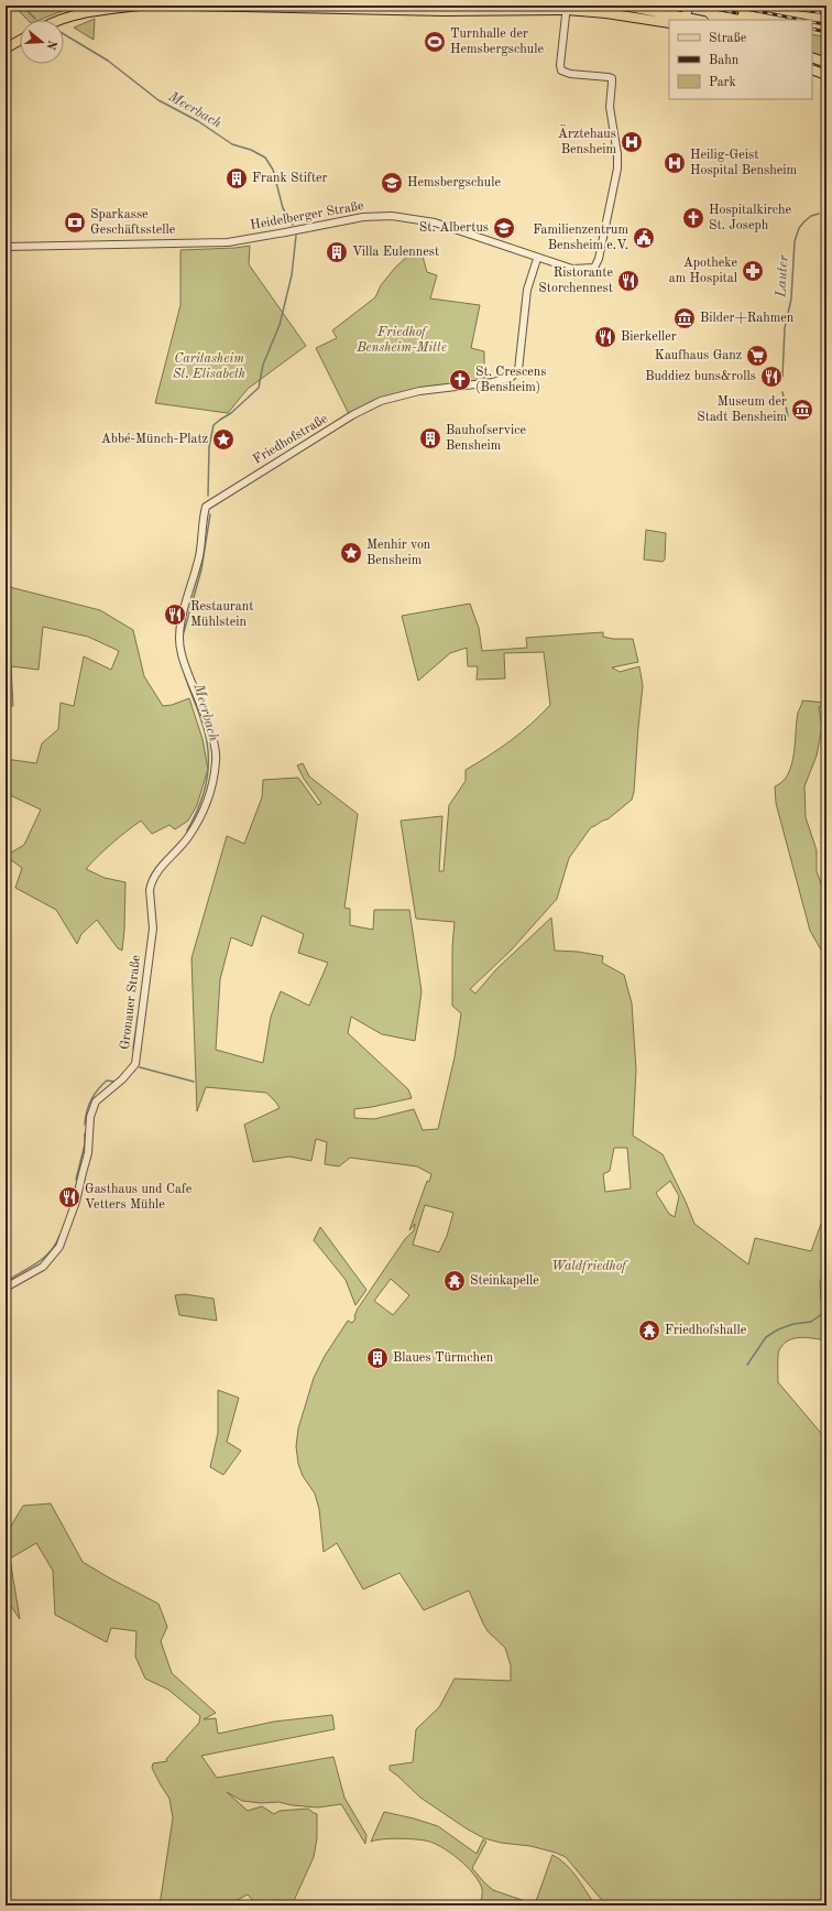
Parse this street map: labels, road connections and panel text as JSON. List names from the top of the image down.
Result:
{
  "streets": {
    "street": ["Heidelberger Straße", "Friedhofstraße", "Gronauer Straße"]
  },
  "crossings": [
    ["Heidelberger Straße", "Friedhofstraße"],
    ["Friedhofstraße", "Gronauer Straße"]
  ],
  "water": ["Meerbach", "Lauter"],
  "parks": ["Friedhof Bensheim-Mitte", "Caritasheim St. Elisabeth", "Waldfriedhof"],
  "places": {
    "sports": ["Turnhalle der Hemsbergschule"],
    "hospital": ["Ärztehaus Bensheim", "Heilig-Geist Hospital Bensheim"],
    "building": [
      "Frank Stifter",
      "Villa Eulennest",
      "Bauhofservice Bensheim",
      "Blaues Türmchen"
    ],
    "school or university": ["Hemsbergschule", "St. Albertus"],
    "church": ["Hospitalkirche St. Joseph", "St. Crescens (Bensheim)"],
    "bank": ["Sparkasse Geschäftsstelle"],
    "public building": ["Familienzentrum Bensheim e.V."],
    "pharmacy": ["Apotheke am Hospital"],
    "restaurant": [
      "Ristorante Storchennest",
      "Bierkeller",
      "Buddiez buns&rolls",
      "Restaurant Mühlstein",
      "Gasthaus und Cafe Vetters Mühle"
    ],
    "museum": ["Bilder+Rahmen", "Museum der Stadt Bensheim"],
    "supermarket": ["Kaufhaus Ganz"],
    "place": ["Abbé-Münch-Platz", "Menhir von Bensheim"],
    "temple": ["Steinkapelle", "Friedhofshalle"]
  },
  "legend": ["Straße", "Bahn", "Park"],
  "north": "right"
}
